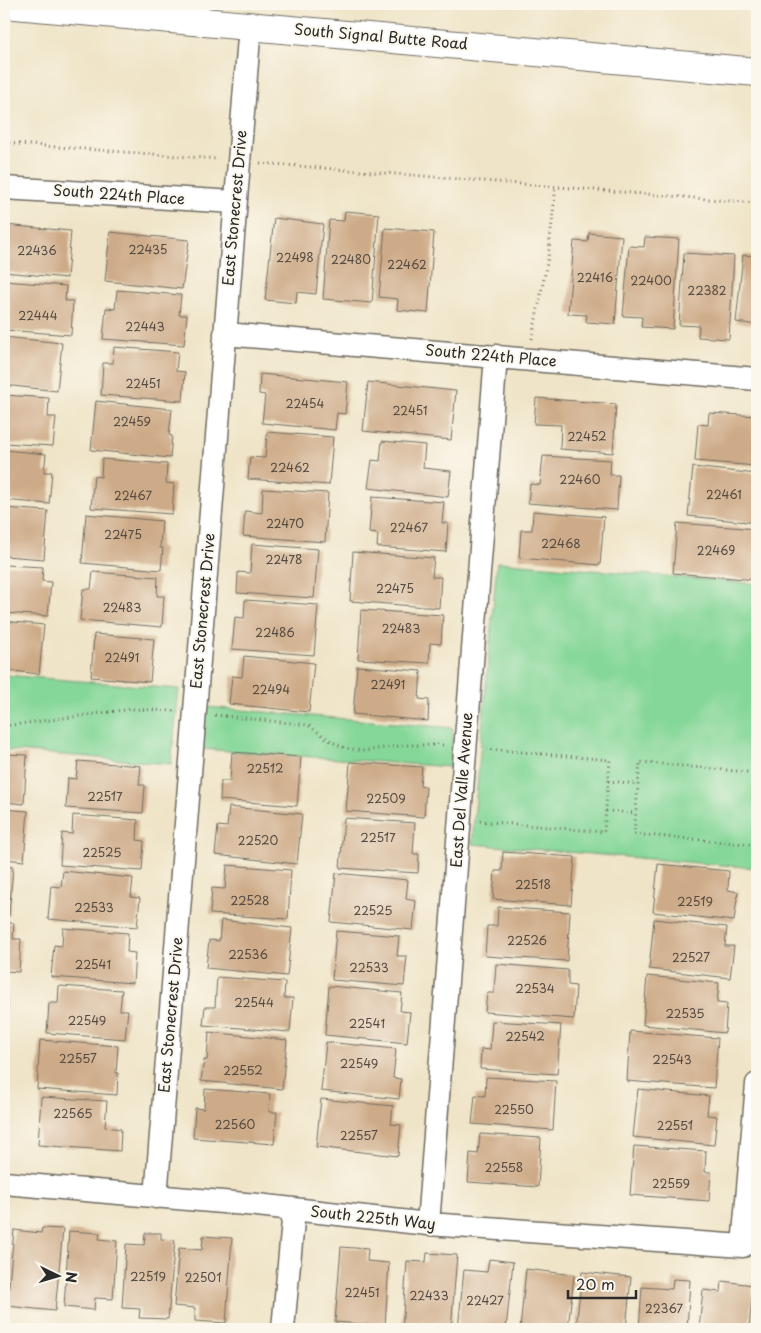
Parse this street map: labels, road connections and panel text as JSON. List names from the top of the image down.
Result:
{
  "streets": {
    "street": [
      "South Signal Butte Road",
      "South 224th Place",
      "East Stonecrest Drive",
      "East Del Valle Avenue",
      "South 225th Way"
    ]
  },
  "crossings": [
    ["South Signal Butte Road", "East Stonecrest Drive"],
    ["South 224th Place", "East Stonecrest Drive"],
    ["South 224th Place", "East Del Valle Avenue"],
    ["East Stonecrest Drive", "South 225th Way"],
    ["East Del Valle Avenue", "South 225th Way"]
  ],
  "house_numbers": [
    "22435",
    "22436",
    "22498",
    "22480",
    "22462",
    "22416",
    "22400",
    "22382",
    "22444",
    "22443",
    "22451",
    "22454",
    "22451",
    "22459",
    "22452",
    "22462",
    "22460",
    "22461",
    "22467",
    "22470",
    "22467",
    "22475",
    "22468",
    "22469",
    "22478",
    "22475",
    "22483",
    "22483",
    "22486",
    "22491",
    "22491",
    "22494",
    "22512",
    "22517",
    "22509",
    "22517",
    "22520",
    "22525",
    "22518",
    "22528",
    "22519",
    "22533",
    "22525",
    "22526",
    "22536",
    "22527",
    "22541",
    "22533",
    "22534",
    "22544",
    "22535",
    "22549",
    "22541",
    "22542",
    "22557",
    "22543",
    "22549",
    "22552",
    "22550",
    "22565",
    "22560",
    "22551",
    "22557",
    "22558",
    "22559",
    "22519",
    "22501",
    "22451",
    "22433",
    "22427",
    "22367"
  ],
  "scale_bar": "20 m",
  "north": "right"
}
